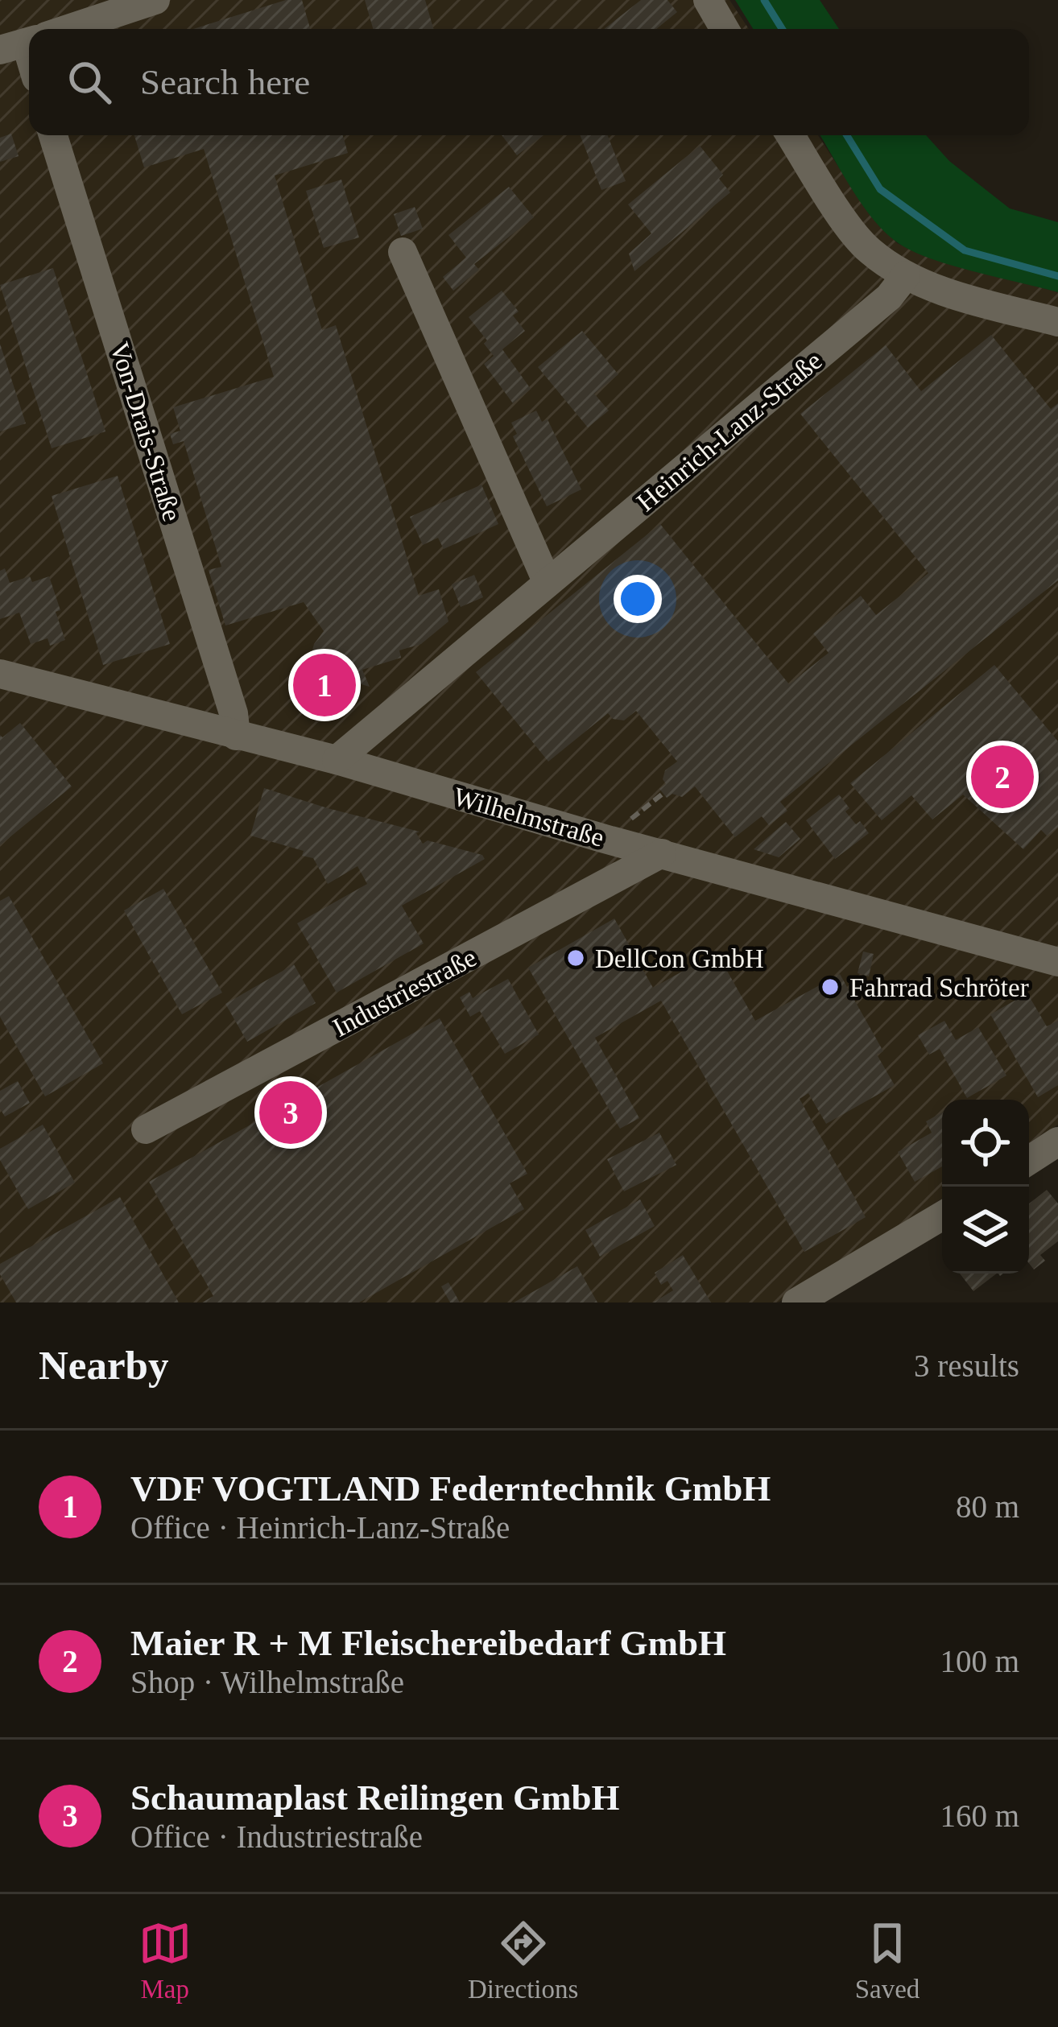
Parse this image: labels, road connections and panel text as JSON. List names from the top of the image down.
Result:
{
  "streets": {
    "street": [
      "Heinrich-Lanz-Straße",
      "Von-Drais-Straße",
      "Wilhelmstraße",
      "Industriestraße"
    ]
  },
  "crossings": [
    ["Heinrich-Lanz-Straße", "Wilhelmstraße"],
    ["Von-Drais-Straße", "Wilhelmstraße"],
    ["Wilhelmstraße", "Industriestraße"]
  ],
  "places": ["DellCon GmbH", "Fahrrad Schröter"],
  "page": {
    "search": "Search here",
    "pins": ["1", "2", "3"],
    "heading": ["Nearby", "3 results"],
    "list": [
      {
        "mark": "1",
        "name": "VDF VOGTLAND Federntechnik GmbH",
        "note": "Office · Heinrich-Lanz-Straße",
        "value": "80 m"
      },
      {
        "mark": "2",
        "name": "Maier R + M Fleischereibedarf GmbH",
        "note": "Shop · Wilhelmstraße",
        "value": "100 m"
      },
      {
        "mark": "3",
        "name": "Schaumaplast Reilingen GmbH",
        "note": "Office · Industriestraße",
        "value": "160 m"
      }
    ],
    "nav": ["Map", "Directions", "Saved"]
  }
}
